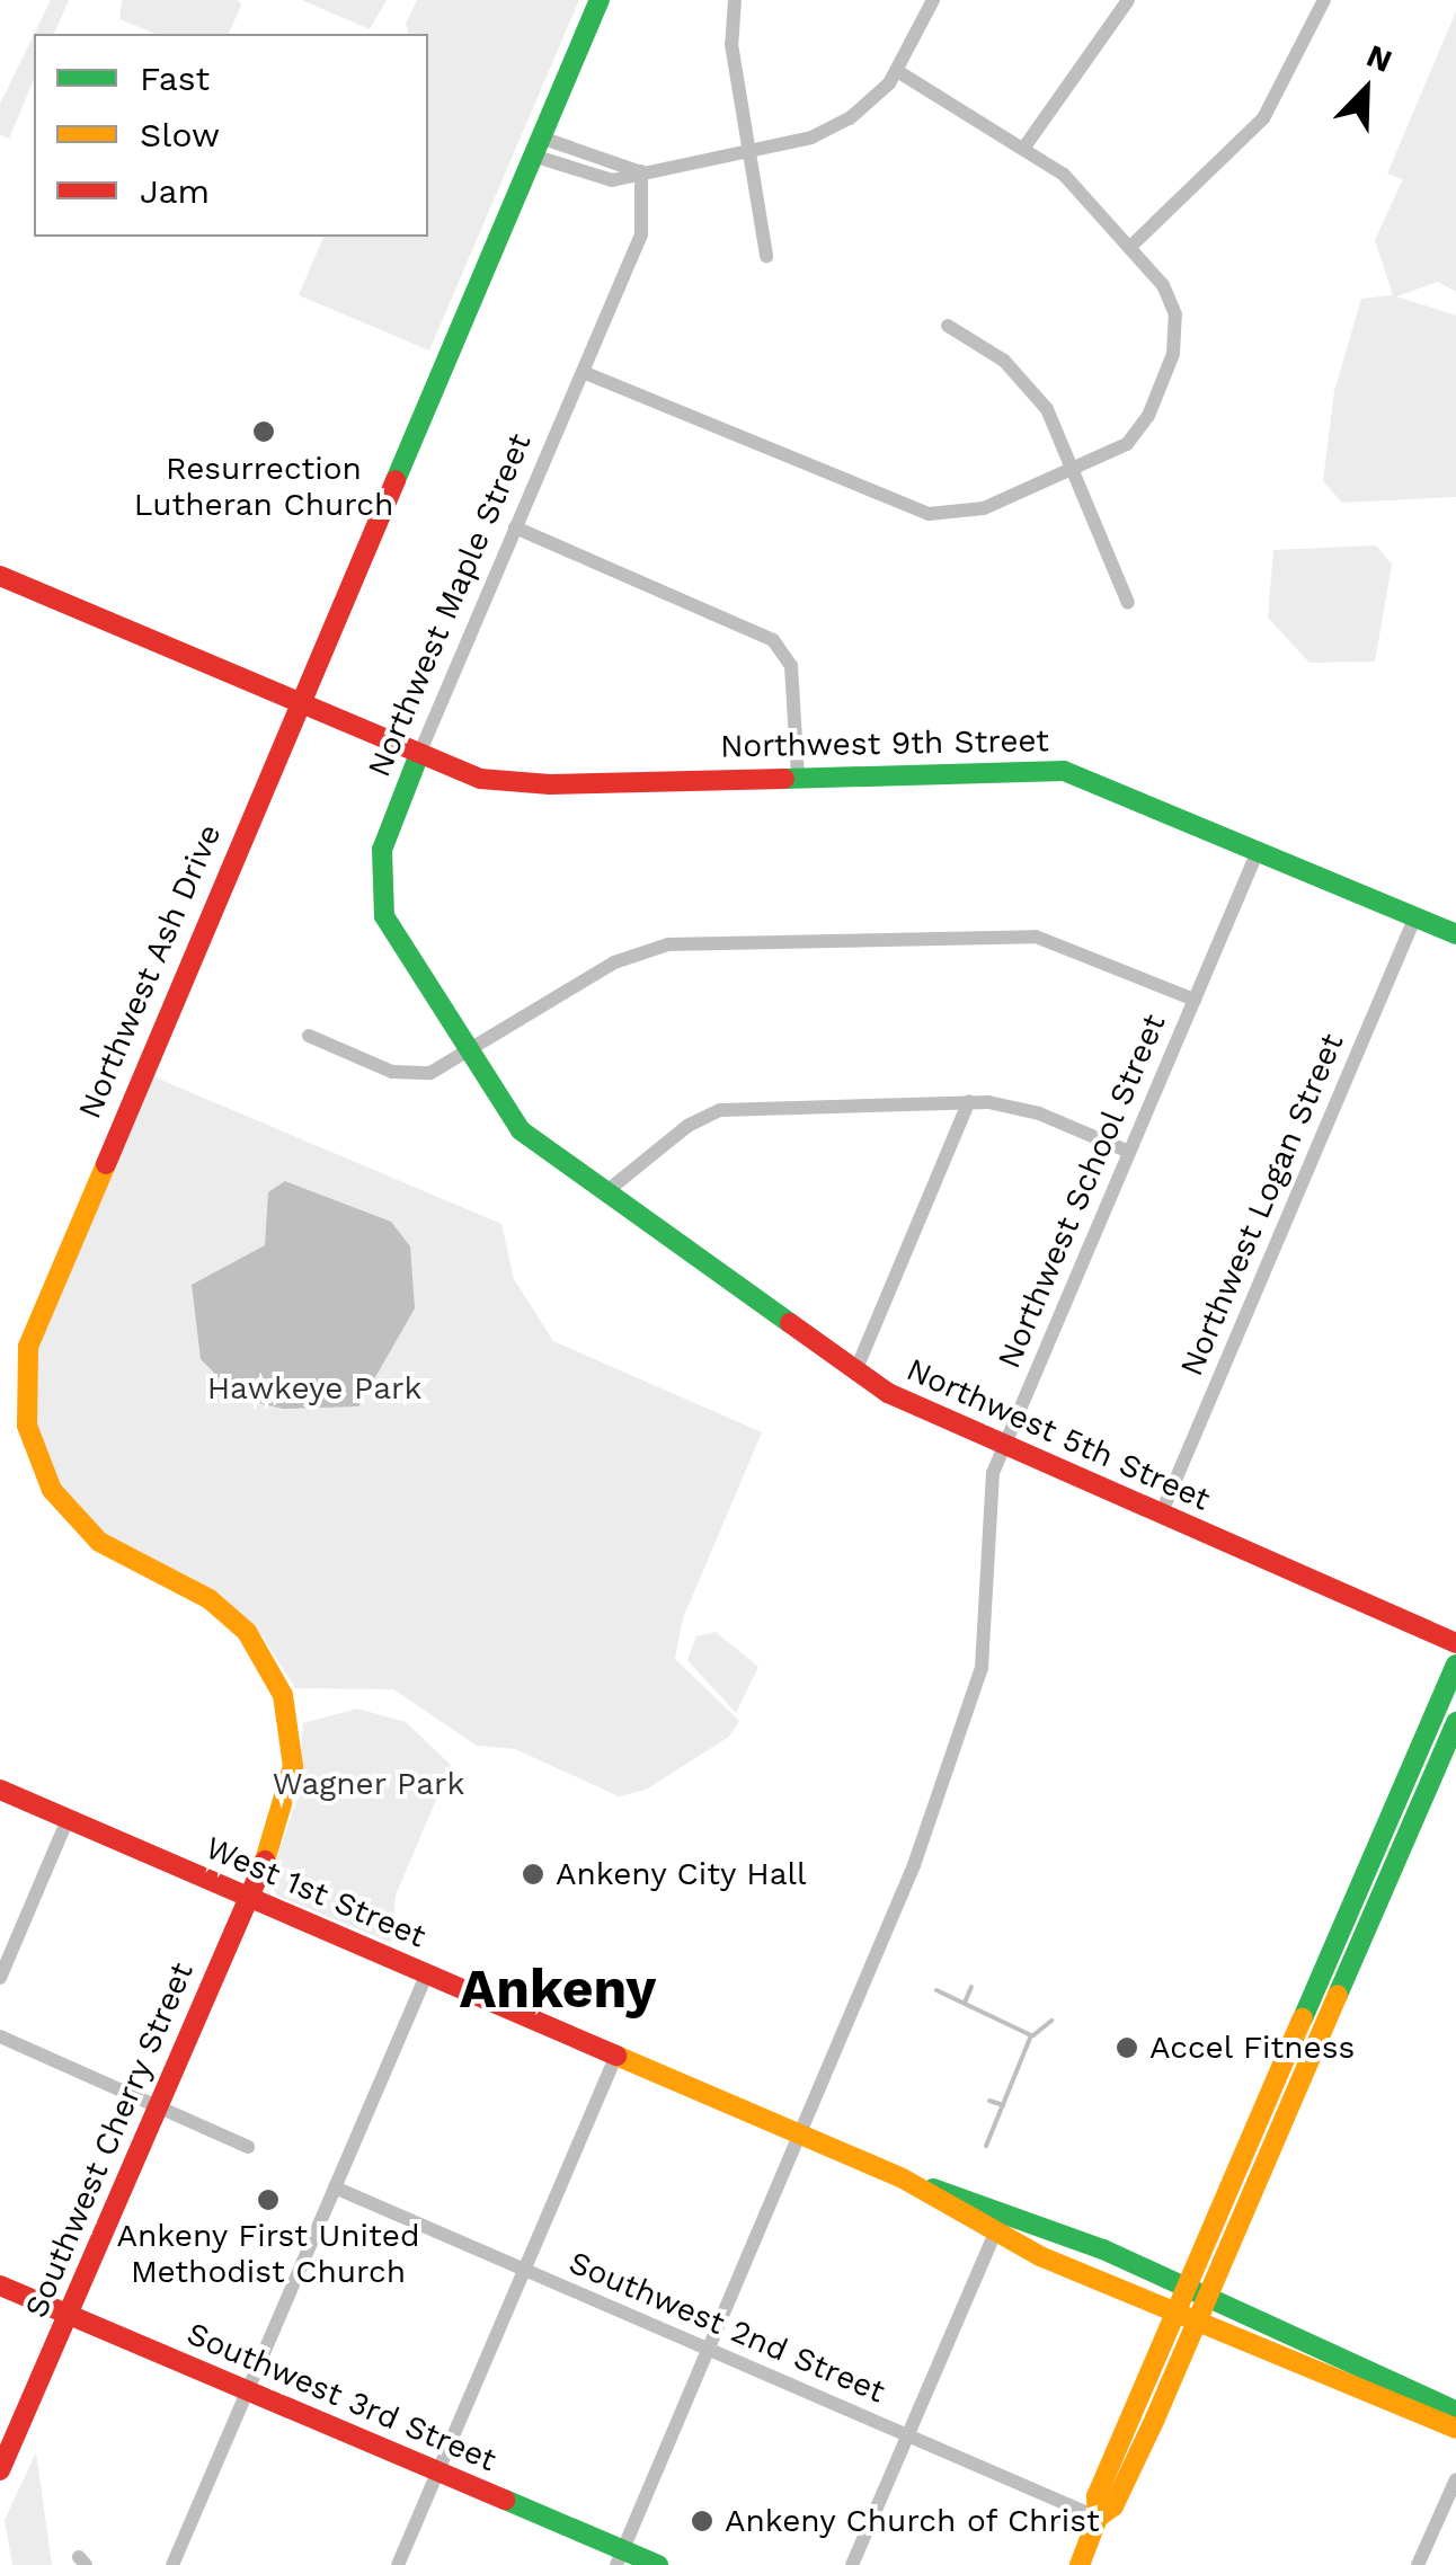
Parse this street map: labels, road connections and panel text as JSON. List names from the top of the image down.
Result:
{
  "streets": {
    "street": [
      "Northwest Maple Street",
      "Northwest 9th Street",
      "Northwest Ash Drive",
      "Northwest School Street",
      "Northwest Logan Street",
      "Northwest 5th Street",
      "West 1st Street",
      "Southwest Cherry Street",
      "Southwest 2nd Street",
      "Southwest 3rd Street"
    ]
  },
  "crossings": [
    ["Northwest Maple Street", "Northwest 9th Street"],
    ["Northwest Maple Street", "Northwest 5th Street"],
    ["Northwest 9th Street", "Northwest Ash Drive"],
    ["Northwest 9th Street", "Northwest School Street"],
    ["Northwest 9th Street", "Northwest Logan Street"],
    ["Northwest Ash Drive", "West 1st Street"],
    ["Northwest Ash Drive", "Southwest Cherry Street"],
    ["Northwest School Street", "Northwest 5th Street"],
    ["Northwest School Street", "West 1st Street"],
    ["Northwest School Street", "Southwest 2nd Street"],
    ["Northwest School Street", "Southwest 3rd Street"],
    ["Northwest Logan Street", "Northwest 5th Street"],
    ["West 1st Street", "Southwest Cherry Street"],
    ["Southwest Cherry Street", "Southwest 3rd Street"]
  ],
  "districts": ["Ankeny"],
  "parks": ["Hawkeye Park", "Wagner Park"],
  "places": [
    "Resurrection Lutheran Church",
    "Ankeny City Hall",
    "Accel Fitness",
    "Ankeny First United Methodist Church",
    "Ankeny Church of Christ"
  ],
  "legend": ["Fast", "Slow", "Jam"],
  "north": "top right"
}
